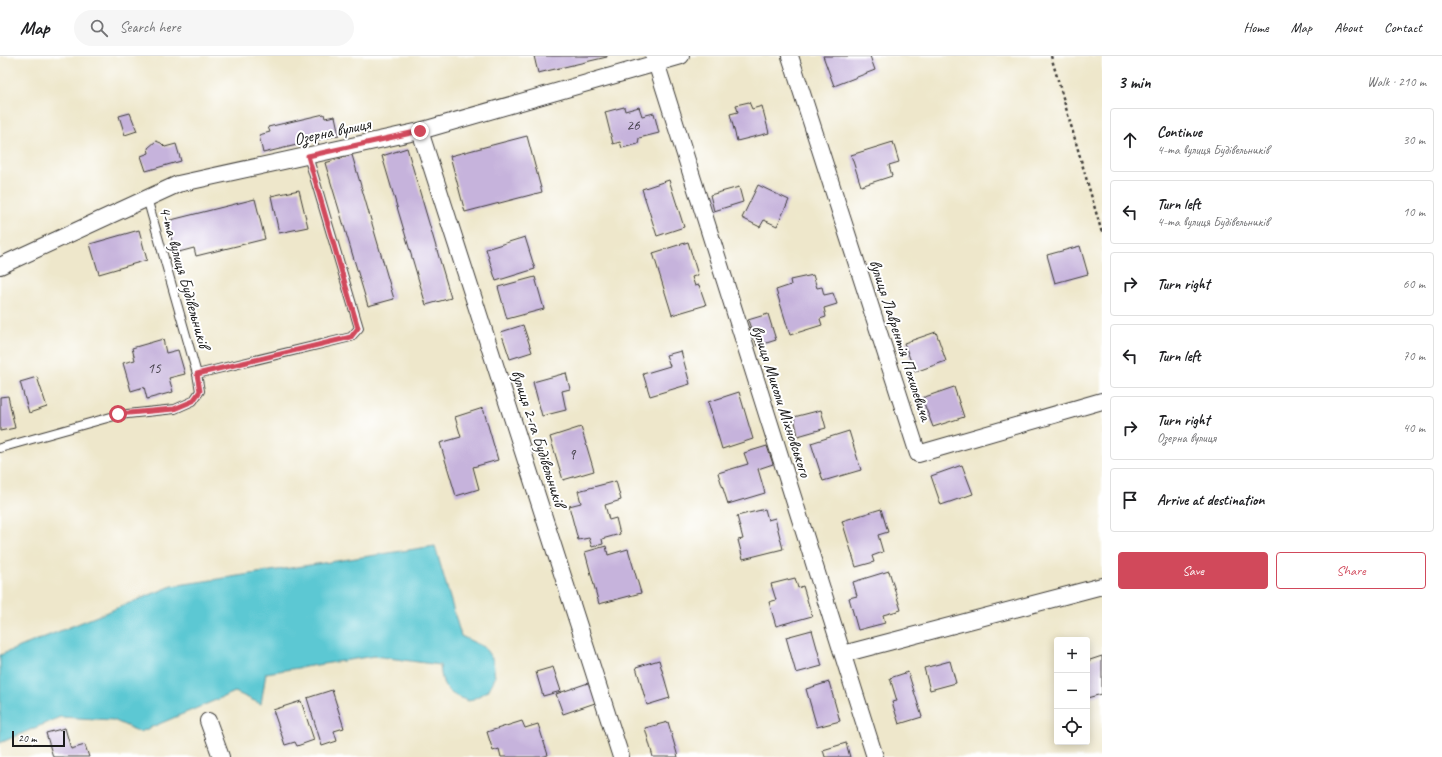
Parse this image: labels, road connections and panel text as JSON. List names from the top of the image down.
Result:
{
  "streets": {
    "street": [
      "Озерна вулиця",
      "вулиця Лаврентія Похилевича",
      "вулиця Миколи Міхновського",
      "вулиця 2-га Будівельників"
    ],
    "lane": ["4-та вулиця Будівельників"]
  },
  "crossings": [
    ["Озерна вулиця", "4-та вулиця Будівельників"],
    ["Озерна вулиця", "вулиця Миколи Міхновського"],
    ["Озерна вулиця", "вулиця 2-га Будівельників"]
  ],
  "house_numbers": ["26", "15", "9"],
  "scale_bar": "20 m",
  "page": {
    "header": "Map",
    "search": "Search here",
    "nav": [
      "Home",
      "Map",
      "About",
      "Contact"
    ],
    "heading": ["3 min", "Walk · 210 m"],
    "list": [
      ["Continue", "4-та вулиця Будівельників", "30 m"],
      ["Turn left", "4-та вулиця Будівельників", "10 m"],
      ["Turn right", "60 m"],
      ["Turn left", "70 m"],
      ["Turn right", "Озерна вулиця", "40 m"],
      "Arrive at destination"
    ],
    "buttons": ["Save", "Share"],
    "map_buttons": ["+", "−"],
    "scale": "20 m"
  }
}
